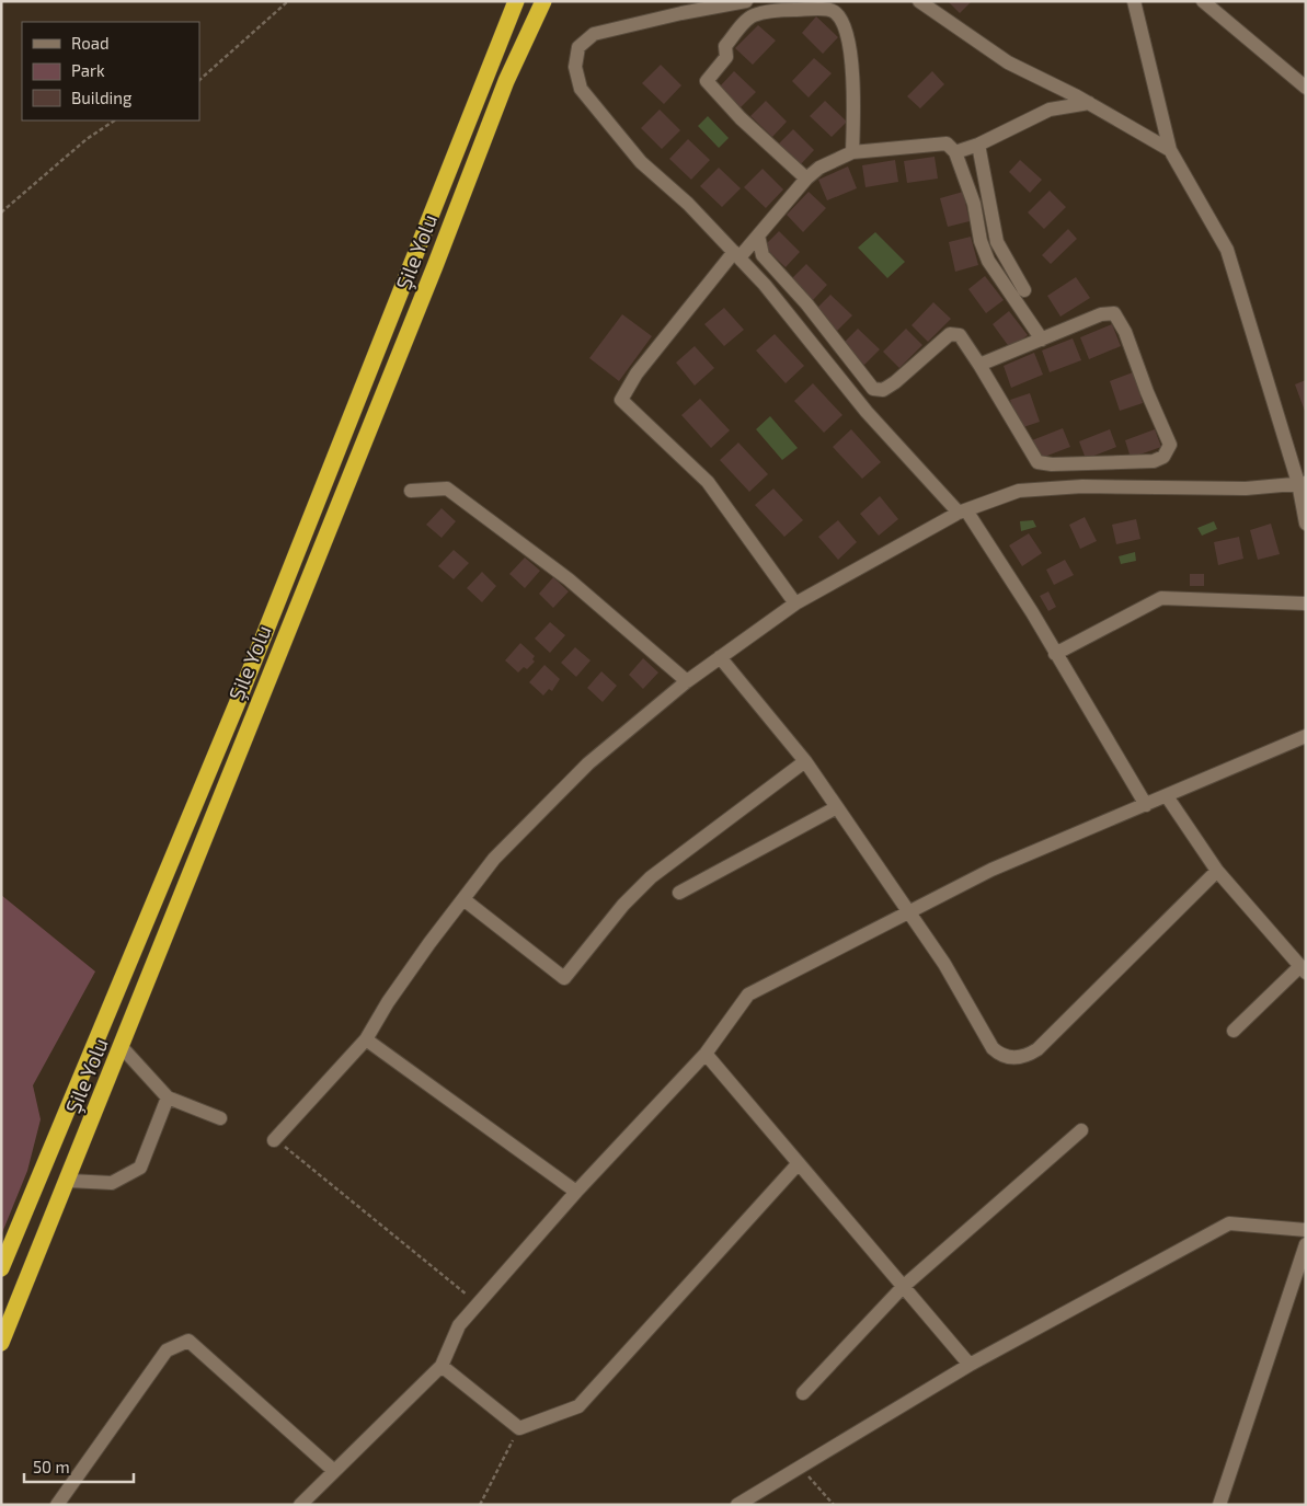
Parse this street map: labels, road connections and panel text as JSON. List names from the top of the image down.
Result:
{
  "streets": {
    "highway": ["Şile Yolu"]
  },
  "legend": ["Road", "Park", "Building"],
  "scale_bar": "50 m"
}
